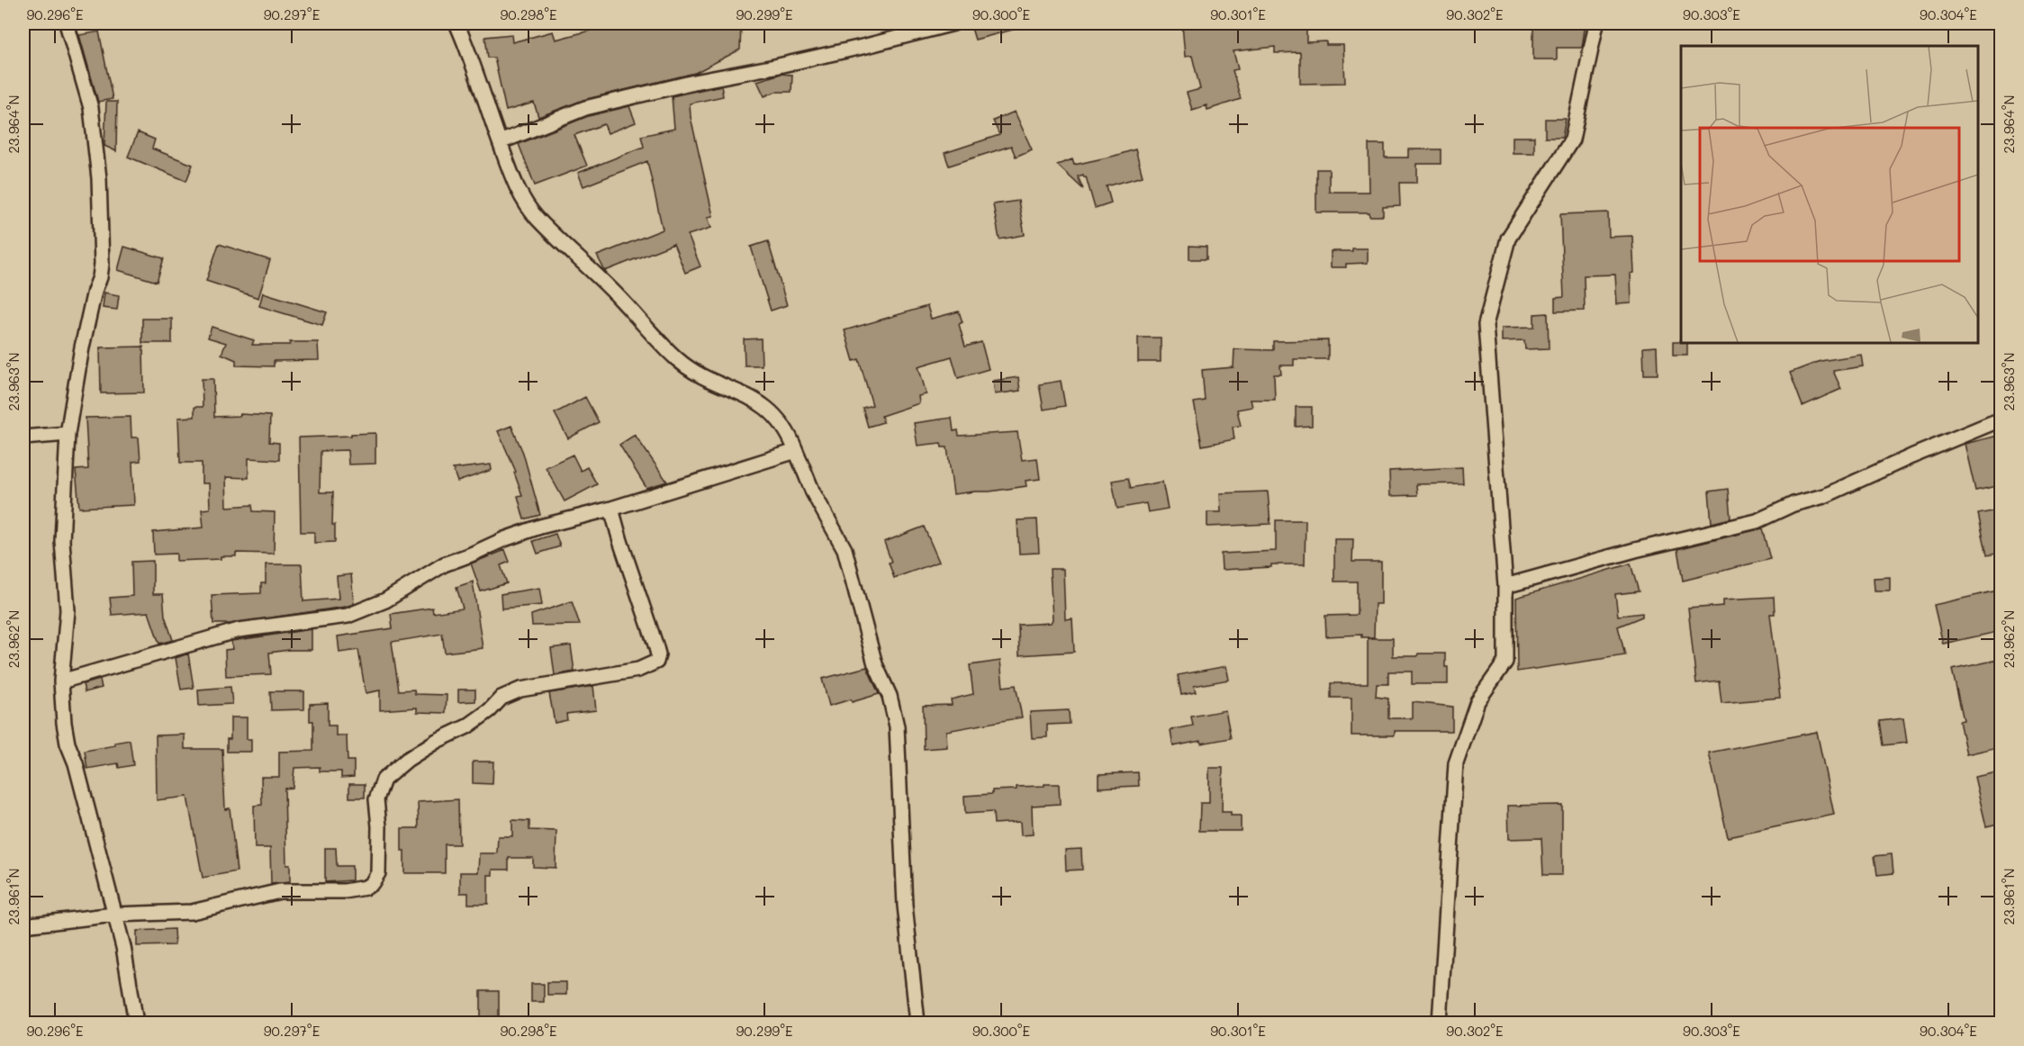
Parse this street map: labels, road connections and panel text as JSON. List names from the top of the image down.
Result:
{
  "coordinates": [
    "90.296°E",
    "90.297°E",
    "90.298°E",
    "90.299°E",
    "90.300°E",
    "90.301°E",
    "90.302°E",
    "90.303°E",
    "90.304°E",
    "23.964°N",
    "23.963°N",
    "23.962°N",
    "23.961°N"
  ]
}
